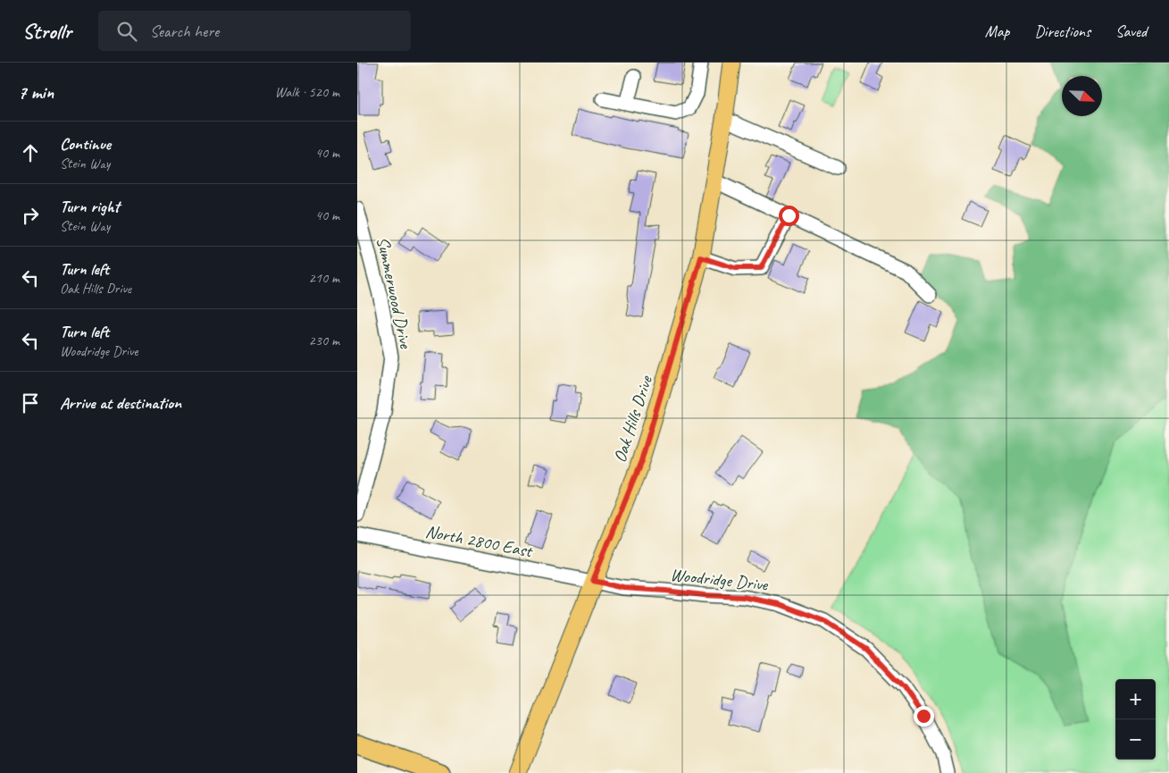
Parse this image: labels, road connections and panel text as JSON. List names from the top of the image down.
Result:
{
  "streets": {
    "main road": ["Oak Hills Drive"],
    "street": ["Summerwood Drive", "North 2800 East", "Woodridge Drive"]
  },
  "crossings": [
    ["Oak Hills Drive", "North 2800 East"],
    ["Oak Hills Drive", "Woodridge Drive"],
    ["North 2800 East", "Woodridge Drive"]
  ],
  "north": "bottom right",
  "page": {
    "header": "Strollr",
    "search": "Search here",
    "nav": ["Map", "Directions", "Saved"],
    "heading": ["7 min", "Walk · 520 m"],
    "list": [
      ["Continue", "Stein Way", "40 m"],
      ["Turn right", "Stein Way", "40 m"],
      ["Turn left", "Oak Hills Drive", "210 m"],
      ["Turn left", "Woodridge Drive", "230 m"],
      "Arrive at destination"
    ],
    "map_buttons": ["+", "−"]
  }
}
